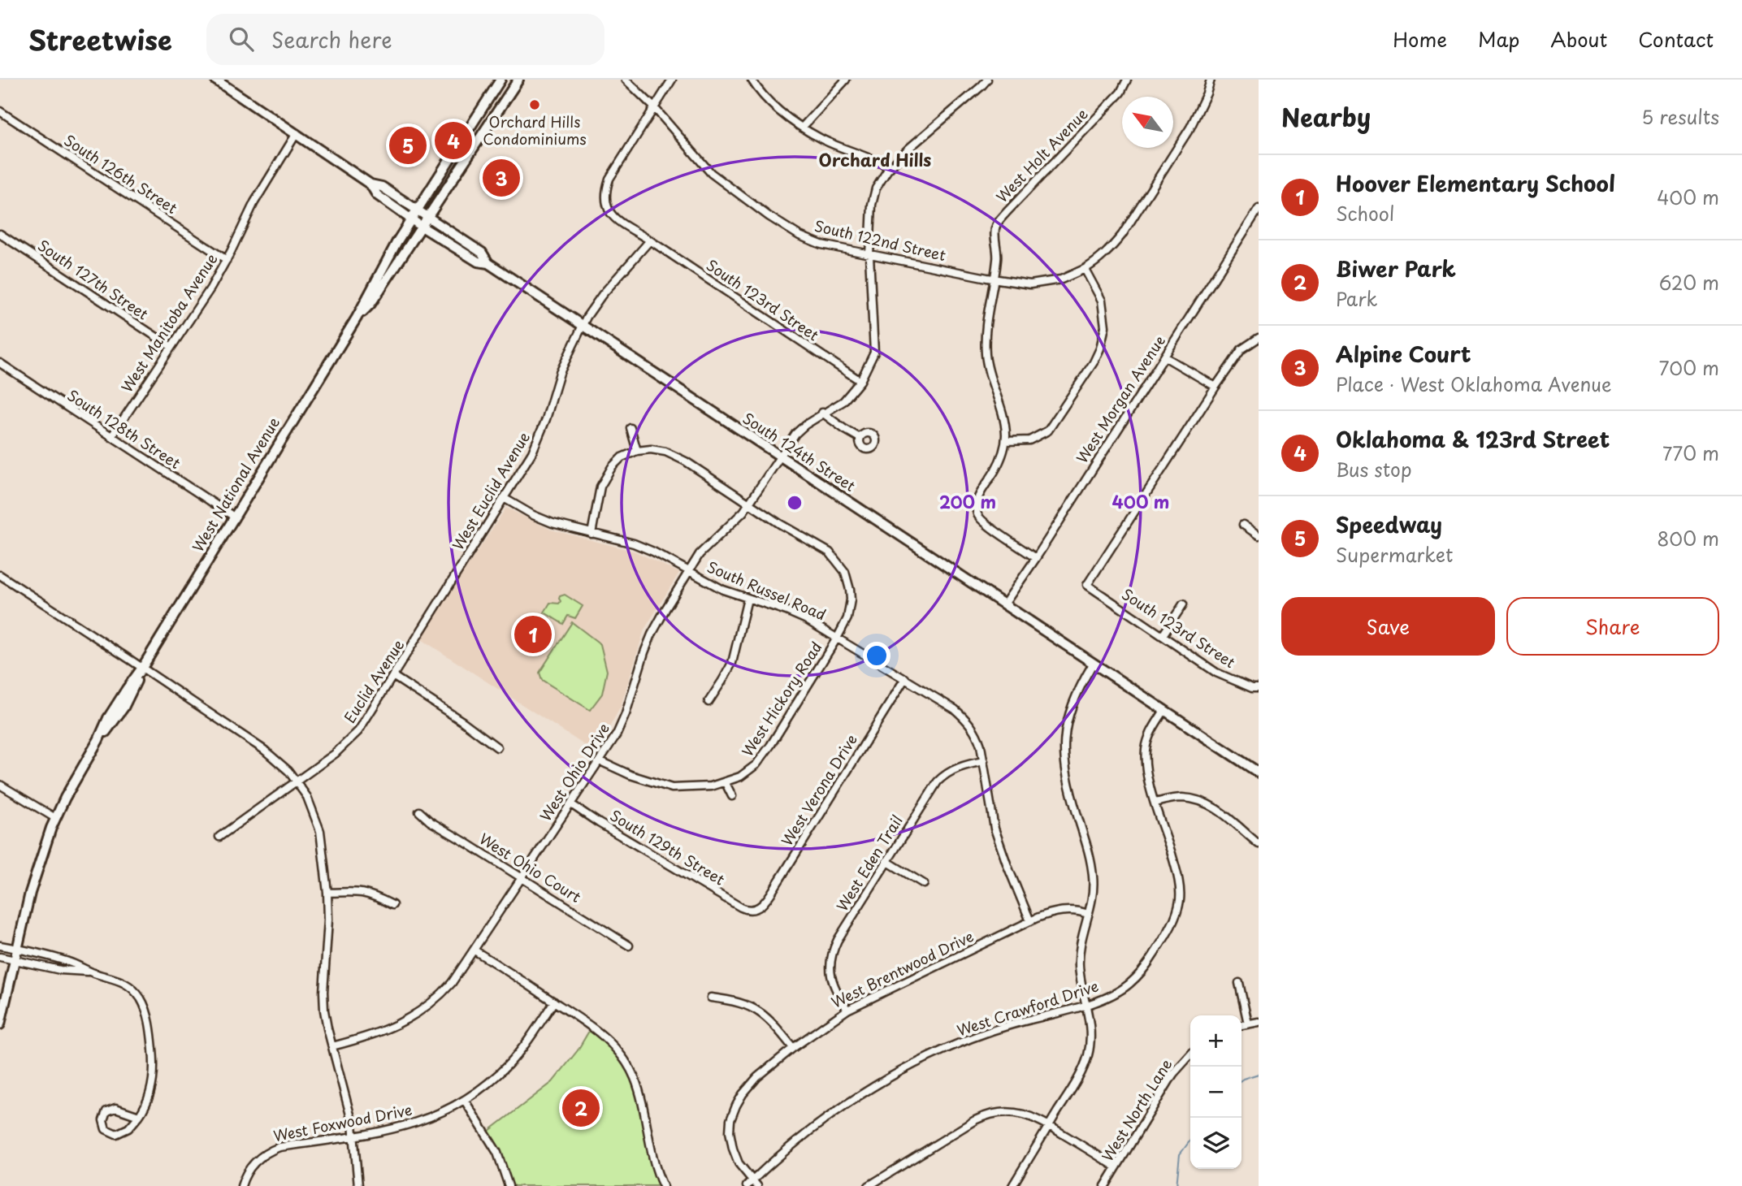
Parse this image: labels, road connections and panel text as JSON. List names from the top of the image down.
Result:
{
  "streets": {
    "street": [
      "West Holt Avenue",
      "South 126th Street",
      "South 122nd Street",
      "South 127th Street",
      "South 123rd Street",
      "West Manitoba Avenue",
      "West Morgan Avenue",
      "South 128th Street",
      "South 124th Street",
      "West National Avenue",
      "West Euclid Avenue",
      "South Russel Road",
      "Euclid Avenue",
      "West Hickory Road",
      "West Ohio Drive",
      "West Verona Drive",
      "South 129th Street",
      "West Eden Trail",
      "West Ohio Court",
      "West Brentwood Drive",
      "West Crawford Drive",
      "West North Lane",
      "West Foxwood Drive"
    ]
  },
  "crossings": [
    ["West Holt Avenue", "South 122nd Street"],
    ["West Holt Avenue", "West Morgan Avenue"],
    ["South 126th Street", "West Manitoba Avenue"],
    ["South 122nd Street", "West Ohio Drive"],
    ["South 127th Street", "West Manitoba Avenue"],
    ["South 123rd Street", "West Euclid Avenue"],
    ["South 123rd Street", "West Ohio Drive"],
    ["West Manitoba Avenue", "South 128th Street"],
    ["West Manitoba Avenue", "South 124th Street"],
    ["West Morgan Avenue", "South 124th Street"],
    ["South 128th Street", "West National Avenue"],
    ["South 124th Street", "West National Avenue"],
    ["South 124th Street", "West Euclid Avenue"],
    ["South 124th Street", "West Ohio Drive"],
    ["South 124th Street", "West Crawford Drive"],
    ["West Euclid Avenue", "South Russel Road"],
    ["West Euclid Avenue", "Euclid Avenue"],
    ["South Russel Road", "West Hickory Road"],
    ["South Russel Road", "West Ohio Drive"],
    ["South Russel Road", "West Verona Drive"],
    ["South Russel Road", "West Eden Trail"],
    ["South Russel Road", "West Brentwood Drive"],
    ["West Hickory Road", "West Ohio Drive"],
    ["West Ohio Drive", "South 129th Street"],
    ["West Ohio Drive", "West Ohio Court"],
    ["West Verona Drive", "South 129th Street"],
    ["West Eden Trail", "West Brentwood Drive"],
    ["West Brentwood Drive", "West Crawford Drive"]
  ],
  "districts": ["Orchard Hills"],
  "places": ["Orchard Hills Condominiums"],
  "north": "top left",
  "page": {
    "header": "Streetwise",
    "search": "Search here",
    "nav": [
      "Home",
      "Map",
      "About",
      "Contact"
    ],
    "heading": ["Nearby", "5 results"],
    "pins": [
      "4",
      "5",
      "3",
      "1",
      "2"
    ],
    "list": [
      {
        "mark": "1",
        "name": "Hoover Elementary School",
        "note": "School",
        "value": "400 m"
      },
      {
        "mark": "2",
        "name": "Biwer Park",
        "note": "Park",
        "value": "620 m"
      },
      {
        "mark": "3",
        "name": "Alpine Court",
        "note": "Place · West Oklahoma Avenue",
        "value": "700 m"
      },
      {
        "mark": "4",
        "name": "Oklahoma & 123rd Street",
        "note": "Bus stop",
        "value": "770 m"
      },
      {
        "mark": "5",
        "name": "Speedway",
        "note": "Supermarket",
        "value": "800 m"
      }
    ],
    "buttons": ["Save", "Share"],
    "map_buttons": ["+", "−"]
  },
  "rings": ["200 m", "400 m"]
}
